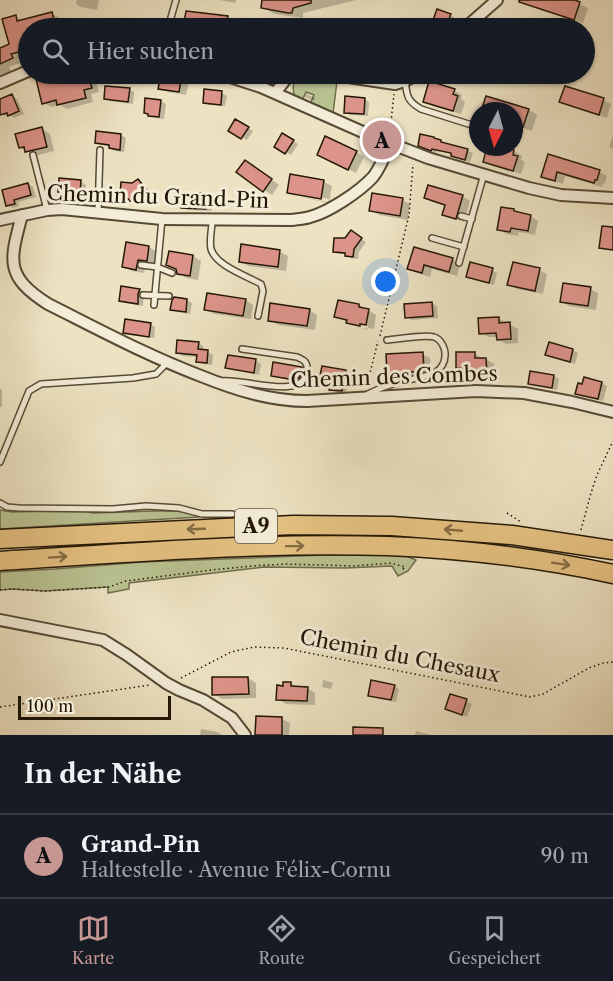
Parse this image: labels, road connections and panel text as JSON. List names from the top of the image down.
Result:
{
  "streets": {
    "highway": ["A9"],
    "street": ["Chemin du Grand-Pin", "Chemin des Combes"],
    "path": ["Chemin du Chesaux"]
  },
  "crossings": [
    ["Chemin du Grand-Pin", "Chemin des Combes"]
  ],
  "scale_bar": "100 m",
  "north": "bottom",
  "page": {
    "search": "Hier suchen",
    "pins": "A",
    "scale": "100 m",
    "heading": "In der Nähe",
    "list": [
      {
        "mark": "A",
        "name": "Grand-Pin",
        "note": "Haltestelle · Avenue Félix-Cornu",
        "value": "90 m"
      }
    ],
    "nav": ["Karte", "Route", "Gespeichert"]
  }
}
